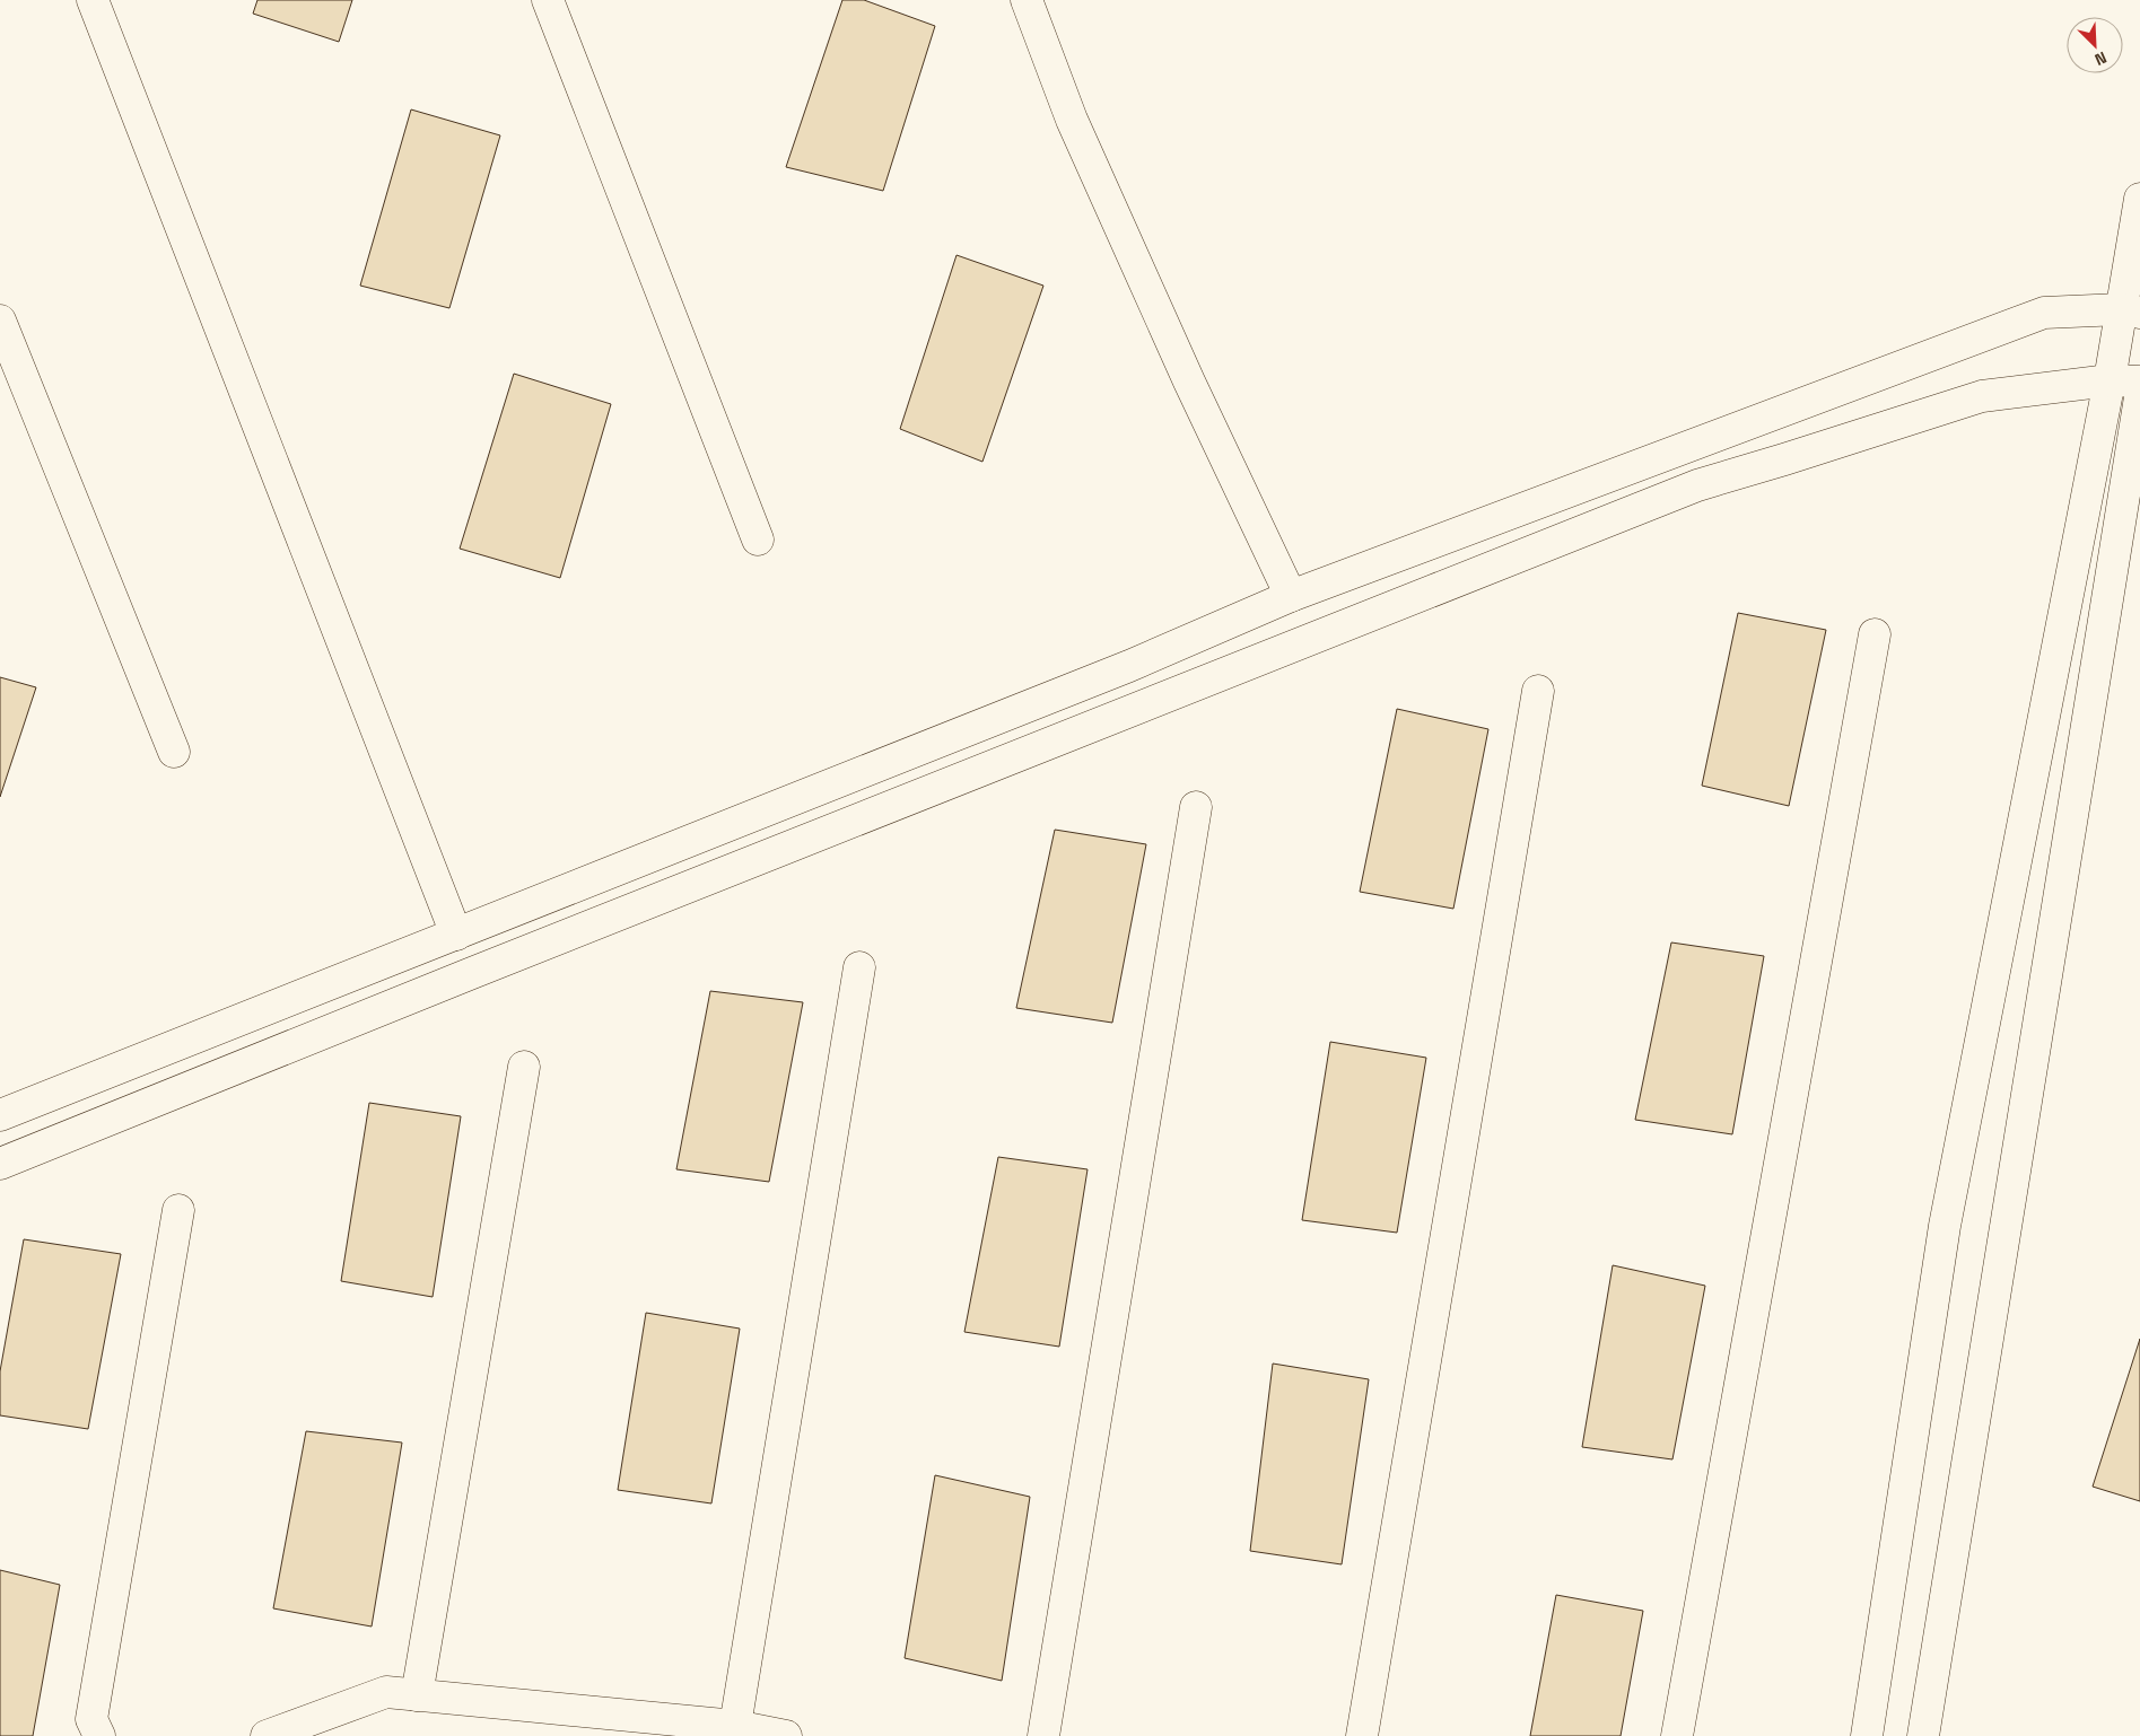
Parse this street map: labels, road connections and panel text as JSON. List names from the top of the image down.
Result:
{
  "north": "bottom right"
}
